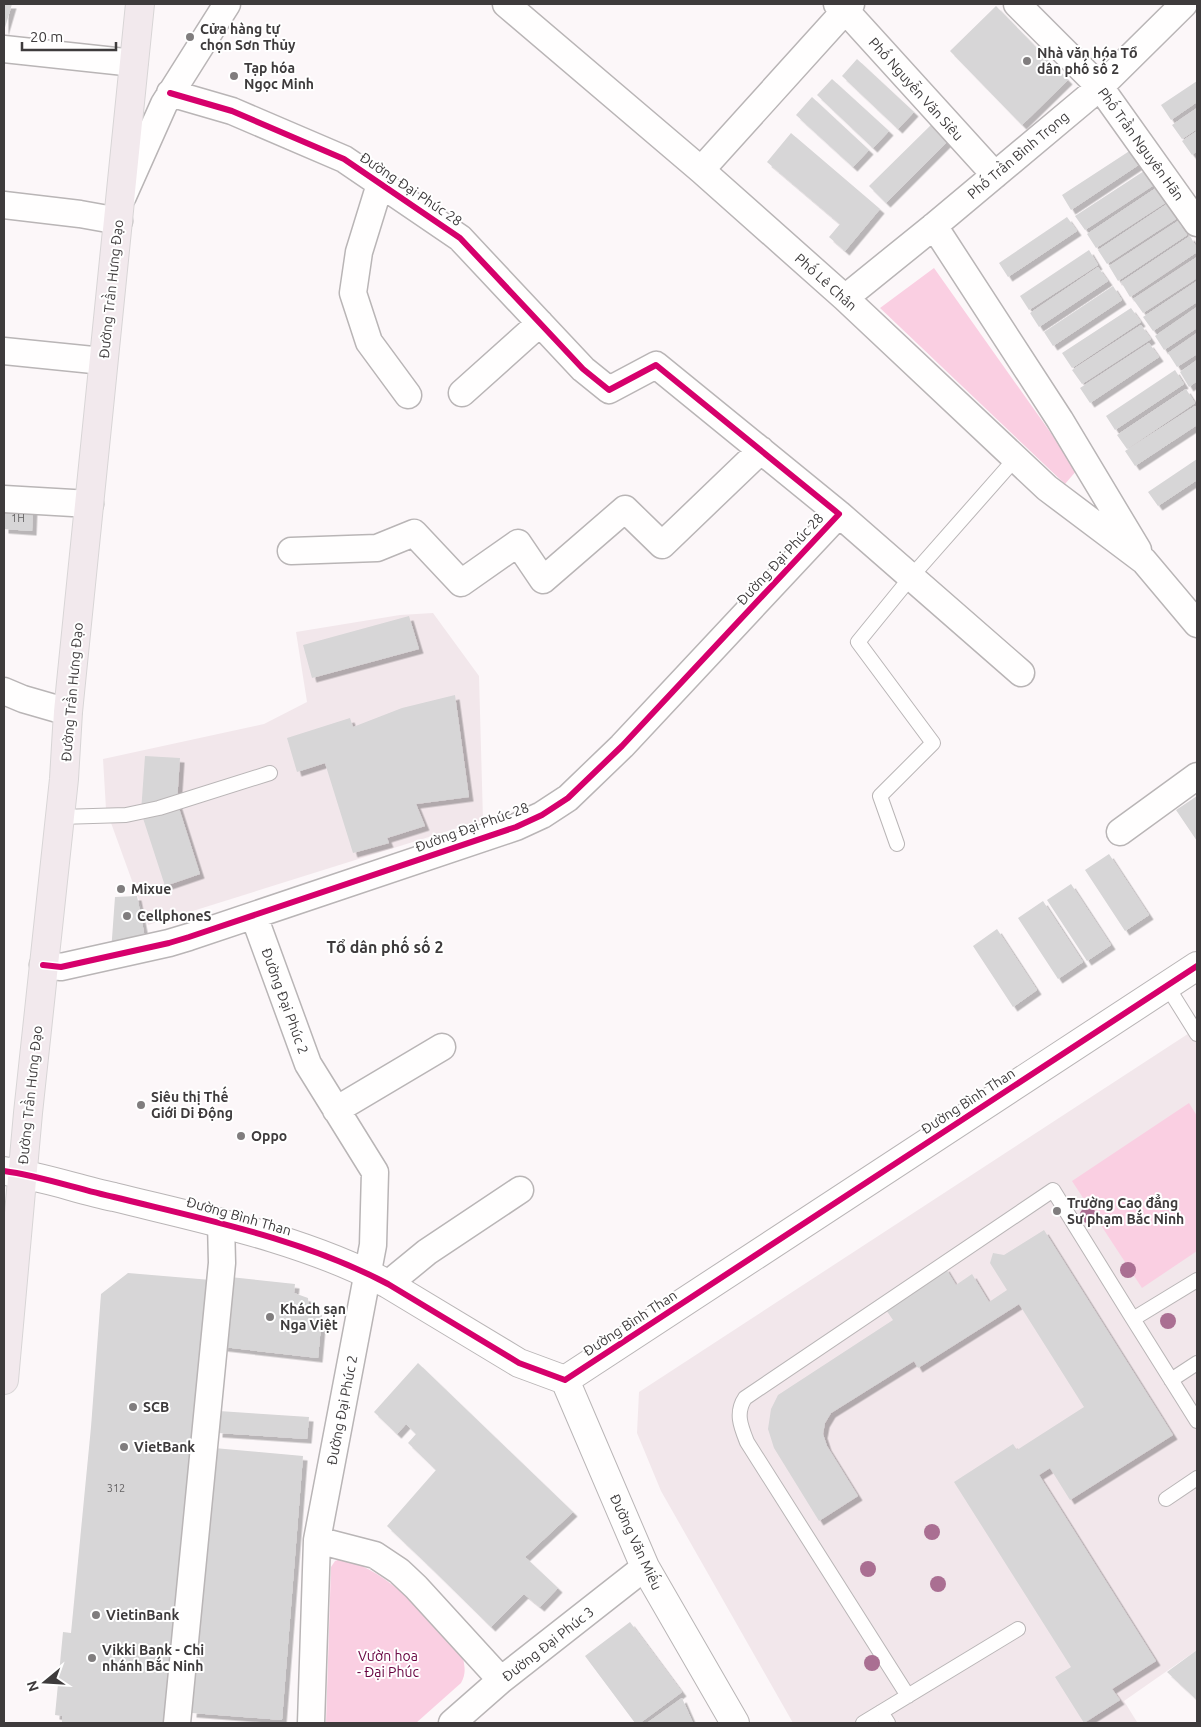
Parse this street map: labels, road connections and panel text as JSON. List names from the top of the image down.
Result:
{
  "streets": {
    "main road": ["Đường Trần Hưng Đạo"],
    "street": [
      "Phố Nguyễn Văn Siêu",
      "Phố Trần Nguyên Hãn",
      "Phố Trần Bình Trọng",
      "Đường Đại Phúc 28",
      "Phố Lê Chân",
      "Đường Đại Phúc 2",
      "Đường Bình Than",
      "Đường Văn Miếu",
      "Đường Đại Phúc 3"
    ]
  },
  "crossings": [
    ["Phố Nguyễn Văn Siêu", "Phố Trần Bình Trọng"],
    ["Phố Trần Nguyên Hãn", "Phố Trần Bình Trọng"],
    ["Phố Trần Bình Trọng", "Phố Lê Chân"],
    ["Đường Đại Phúc 28", "Đường Trần Hưng Đạo"],
    ["Đường Đại Phúc 28", "Đường Đại Phúc 2"],
    ["Đường Trần Hưng Đạo", "Đường Bình Than"],
    ["Đường Đại Phúc 2", "Đường Bình Than"],
    ["Đường Bình Than", "Đường Văn Miếu"],
    ["Đường Văn Miếu", "Đường Đại Phúc 3"]
  ],
  "districts": ["Tổ dân phố số 2"],
  "parks": ["Vườn hoa - Đại Phúc"],
  "places": [
    "Cửa hàng tự chọn Sơn Thủy",
    "Nhà văn hóa Tổ dân phố số 2",
    "Tạp hóa Ngọc Minh",
    "Mixue",
    "CellphoneS",
    "Siêu thị Thế Giới Di Động",
    "Oppo",
    "Trường Cao đẳng Sư phạm Bắc Ninh",
    "Khách sạn Nga Việt",
    "SCB",
    "VietBank",
    "VietinBank",
    "Vikki Bank - Chi nhánh Bắc Ninh"
  ],
  "house_numbers": ["1H", "312"],
  "scale_bar": "20 m",
  "north": "left"
}
